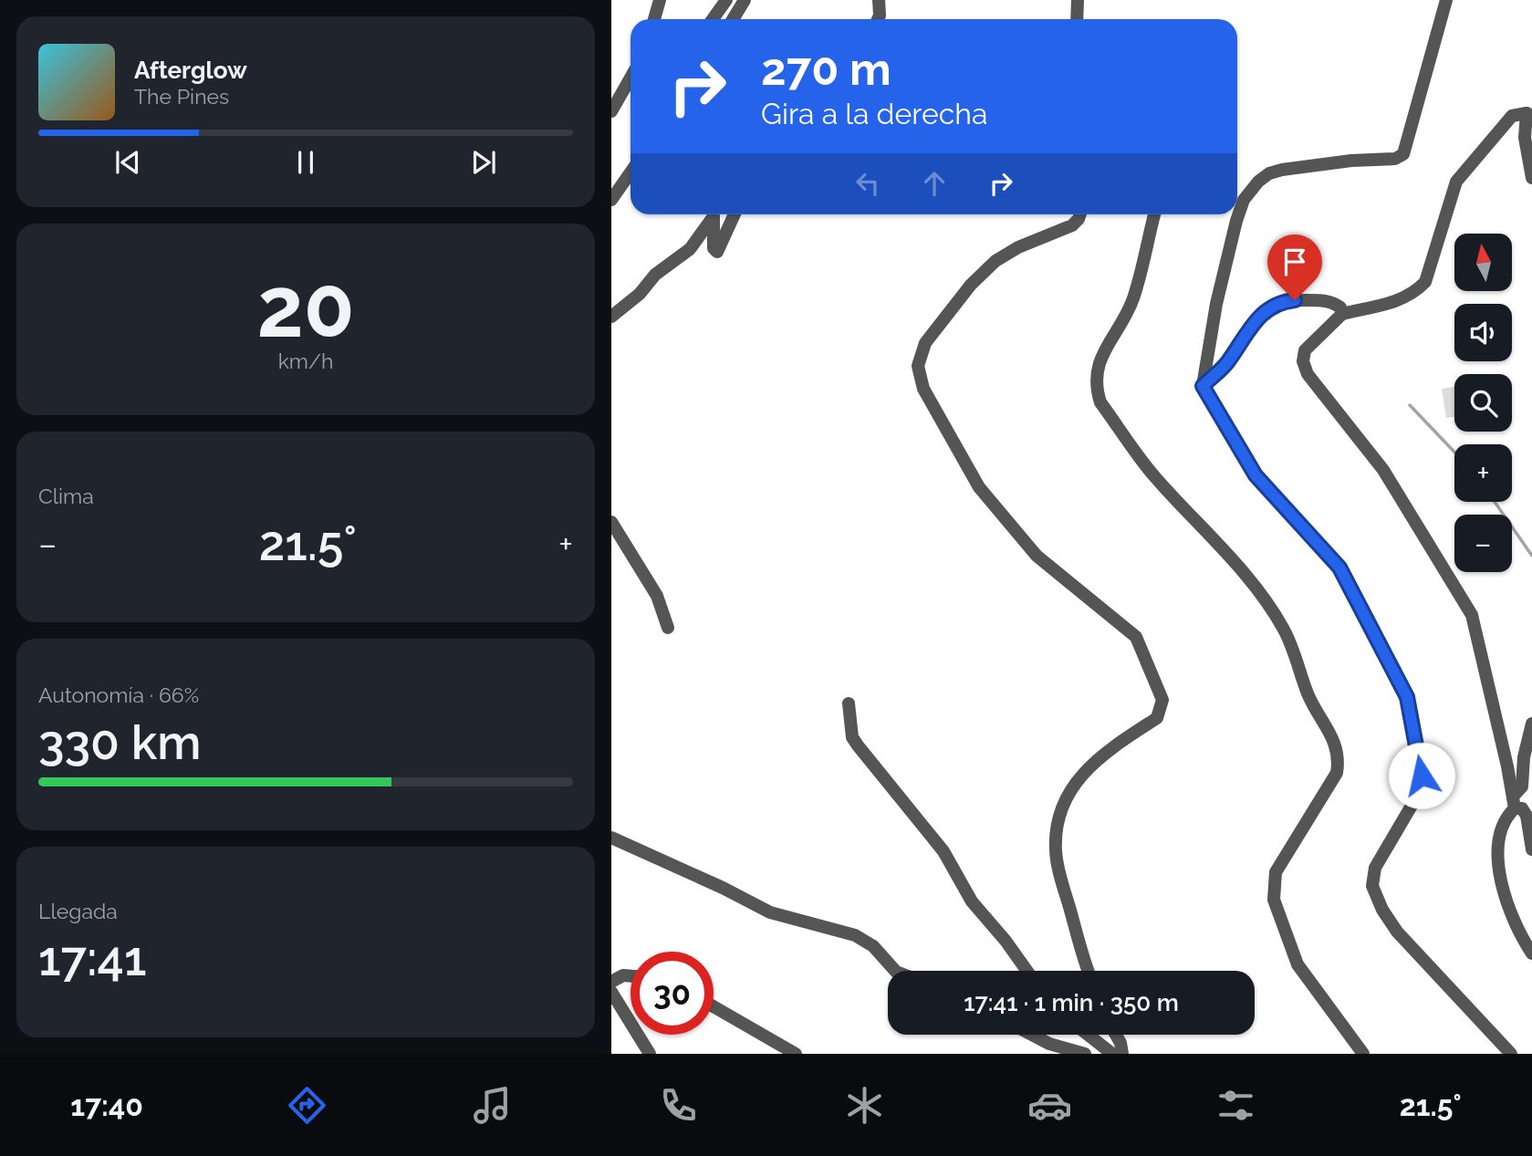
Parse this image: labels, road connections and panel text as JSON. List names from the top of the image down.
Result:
{
  "north": "top",
  "page": {
    "turn": ["270 m", "Gira a la derecha"],
    "song": ["Afterglow", "The Pines"],
    "tile": [
      ["20", "km/h"],
      "Clima",
      ["Autonomía · 66%", "330 km"],
      ["Llegada", "17:41"]
    ],
    "map_buttons": ["+", "−"],
    "heat": ["−", "21.5°", "+"],
    "limit": "30",
    "trip": "17:41 · 1 min · 350 m",
    "tabs": ["17:40", "21.5°"]
  }
}
